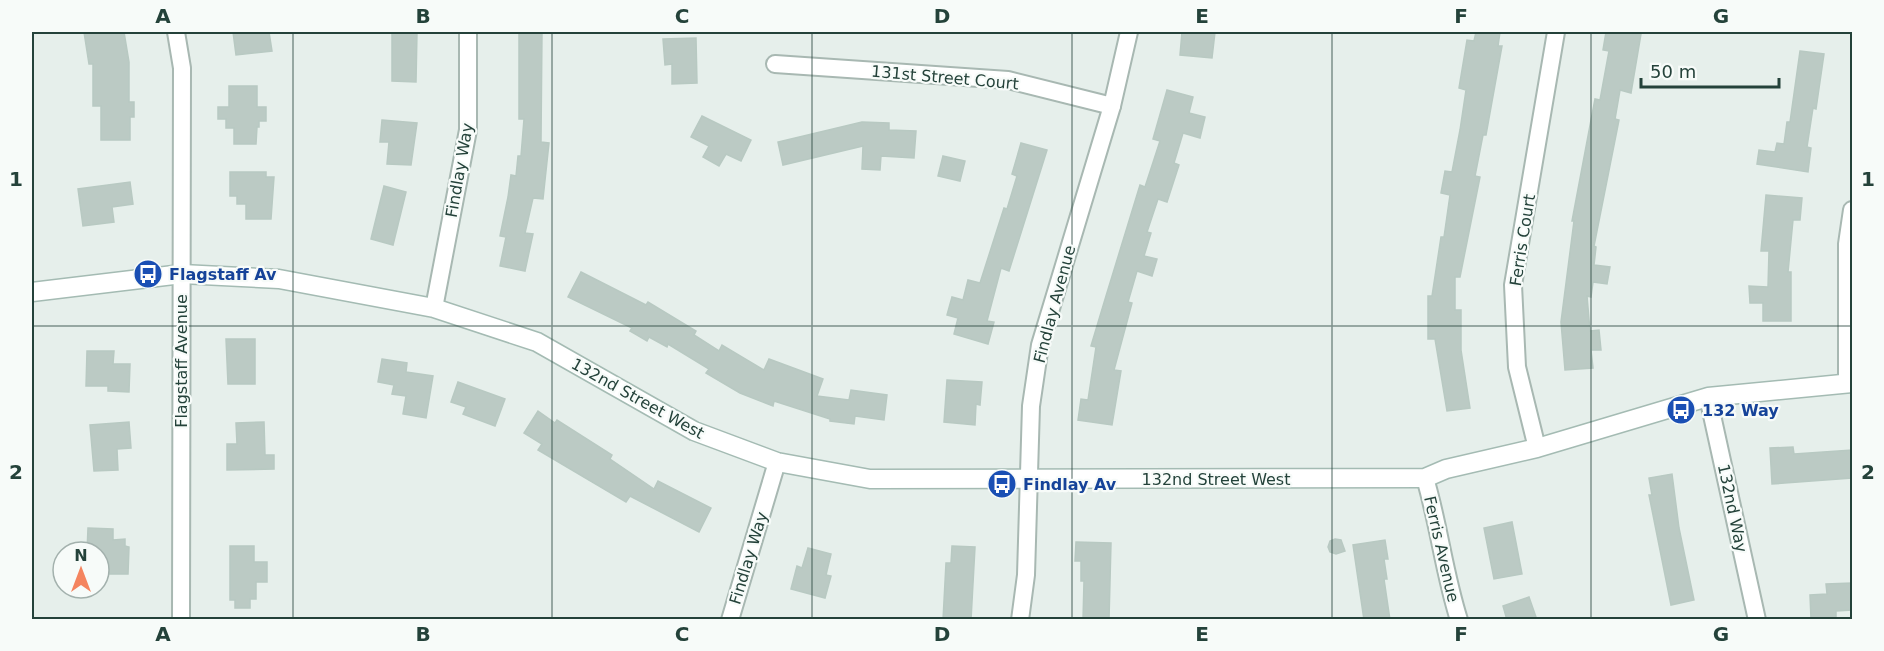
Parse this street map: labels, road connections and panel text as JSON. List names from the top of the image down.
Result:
{
  "streets": {
    "street": [
      "131st Street Court",
      "Findlay Way",
      "Ferris Court",
      "Findlay Avenue",
      "Flagstaff Avenue",
      "132nd Street West",
      "132nd Way",
      "Ferris Avenue"
    ]
  },
  "crossings": [
    ["131st Street Court", "Findlay Avenue"],
    ["Findlay Way", "132nd Street West"],
    ["Ferris Court", "132nd Street West"],
    ["Findlay Avenue", "132nd Street West"],
    ["Flagstaff Avenue", "132nd Street West"],
    ["132nd Street West", "132nd Way"],
    ["132nd Street West", "Ferris Avenue"]
  ],
  "places": {
    "bus stop": ["Flagstaff Av", "132 Way", "Findlay Av"]
  },
  "scale_bar": "50 m",
  "north": "top",
  "grid": {
    "columns": [
      "A",
      "B",
      "C",
      "D",
      "E",
      "F",
      "G"
    ],
    "rows": ["1", "2"]
  }
}
